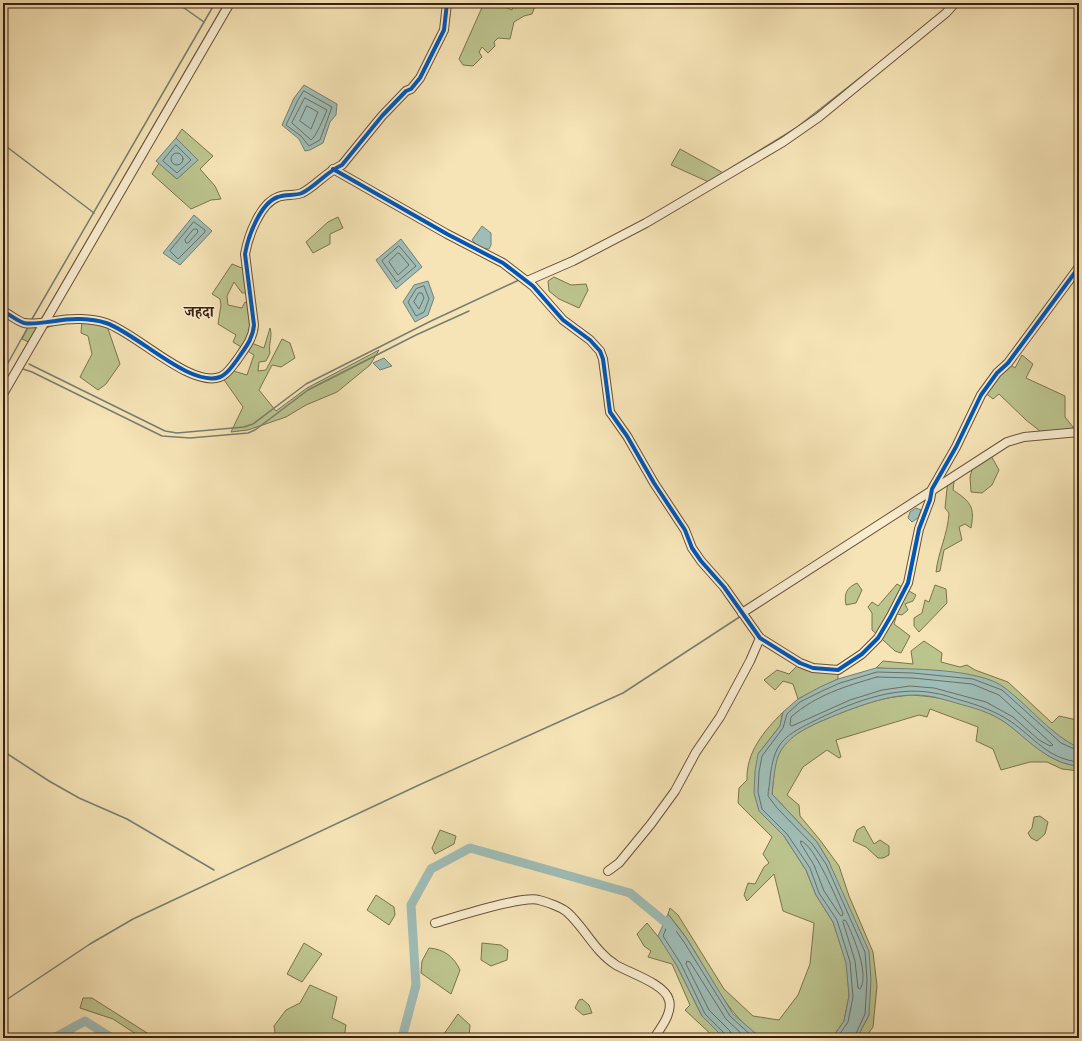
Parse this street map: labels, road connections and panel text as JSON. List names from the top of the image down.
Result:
{
  "districts": ["जहदा"]
}
